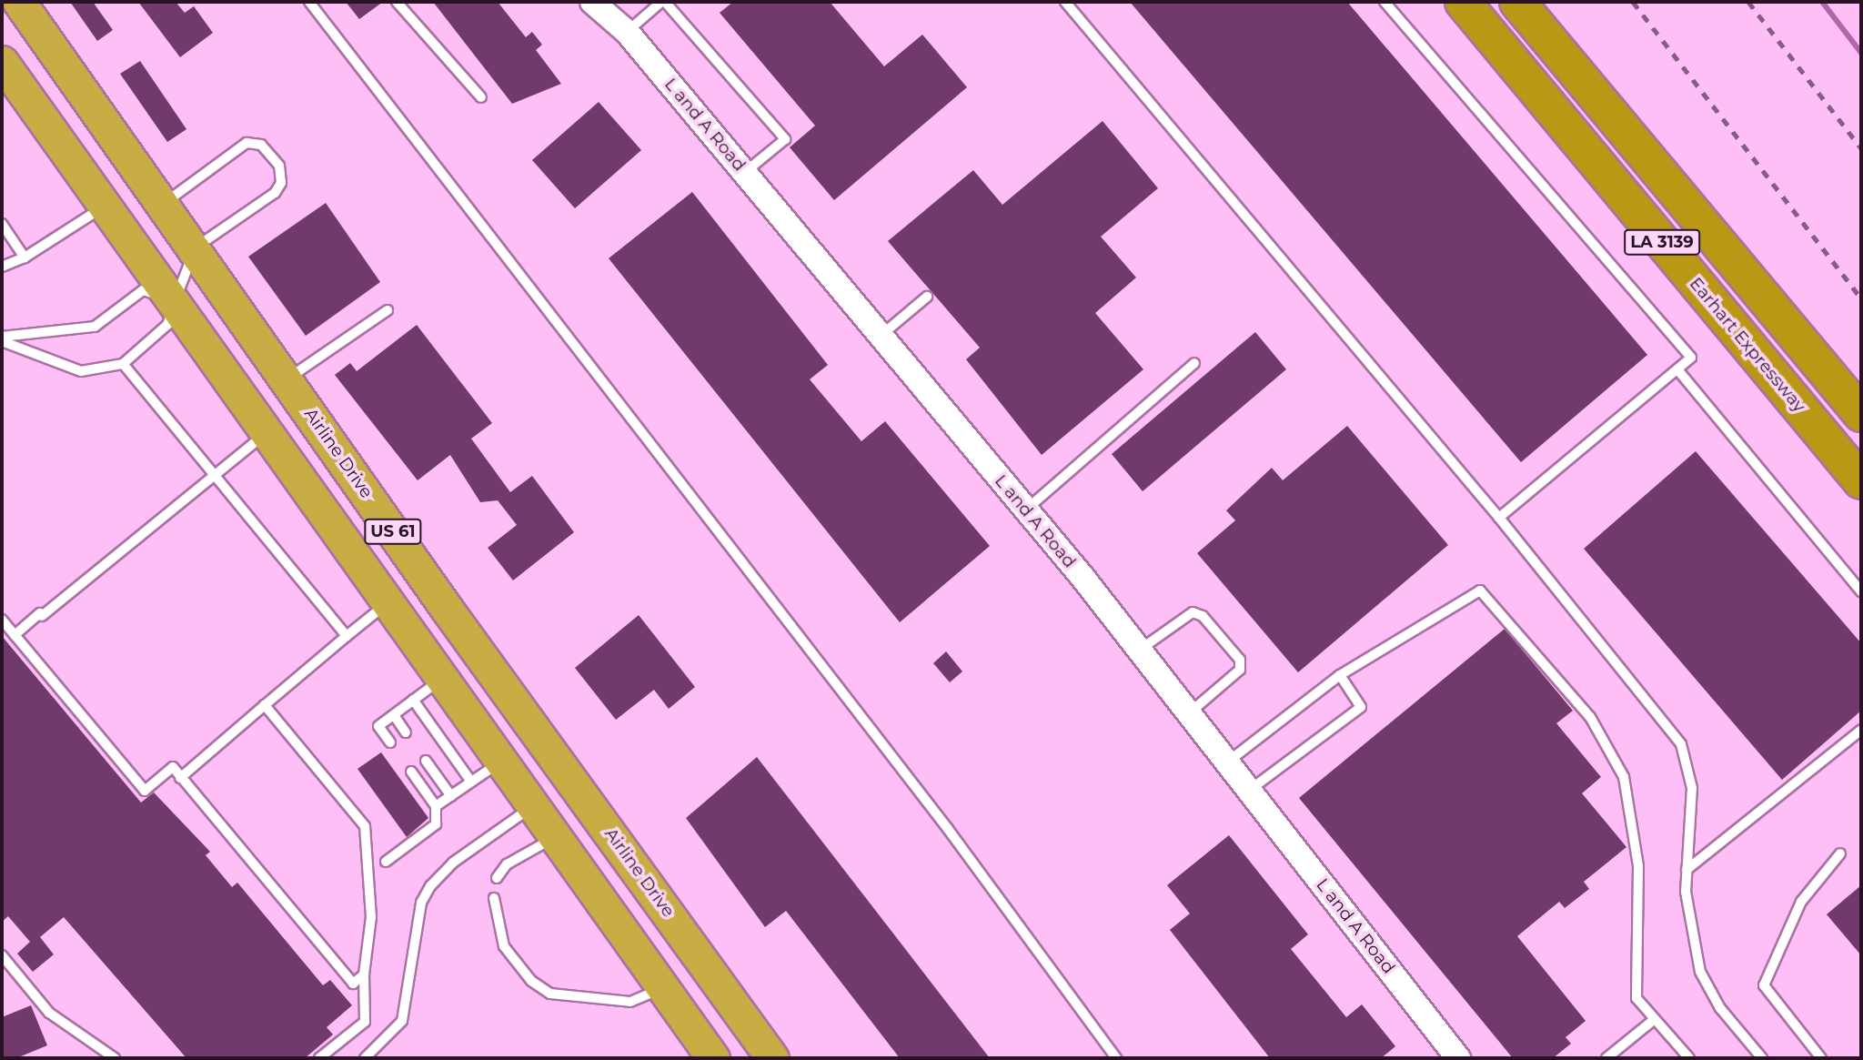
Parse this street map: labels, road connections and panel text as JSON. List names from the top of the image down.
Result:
{
  "streets": {
    "highway": [
      "LA 3139",
      "Earhart Expressway",
      "Airline Drive",
      "US 61"
    ],
    "street": ["L and A Road"]
  }
}
